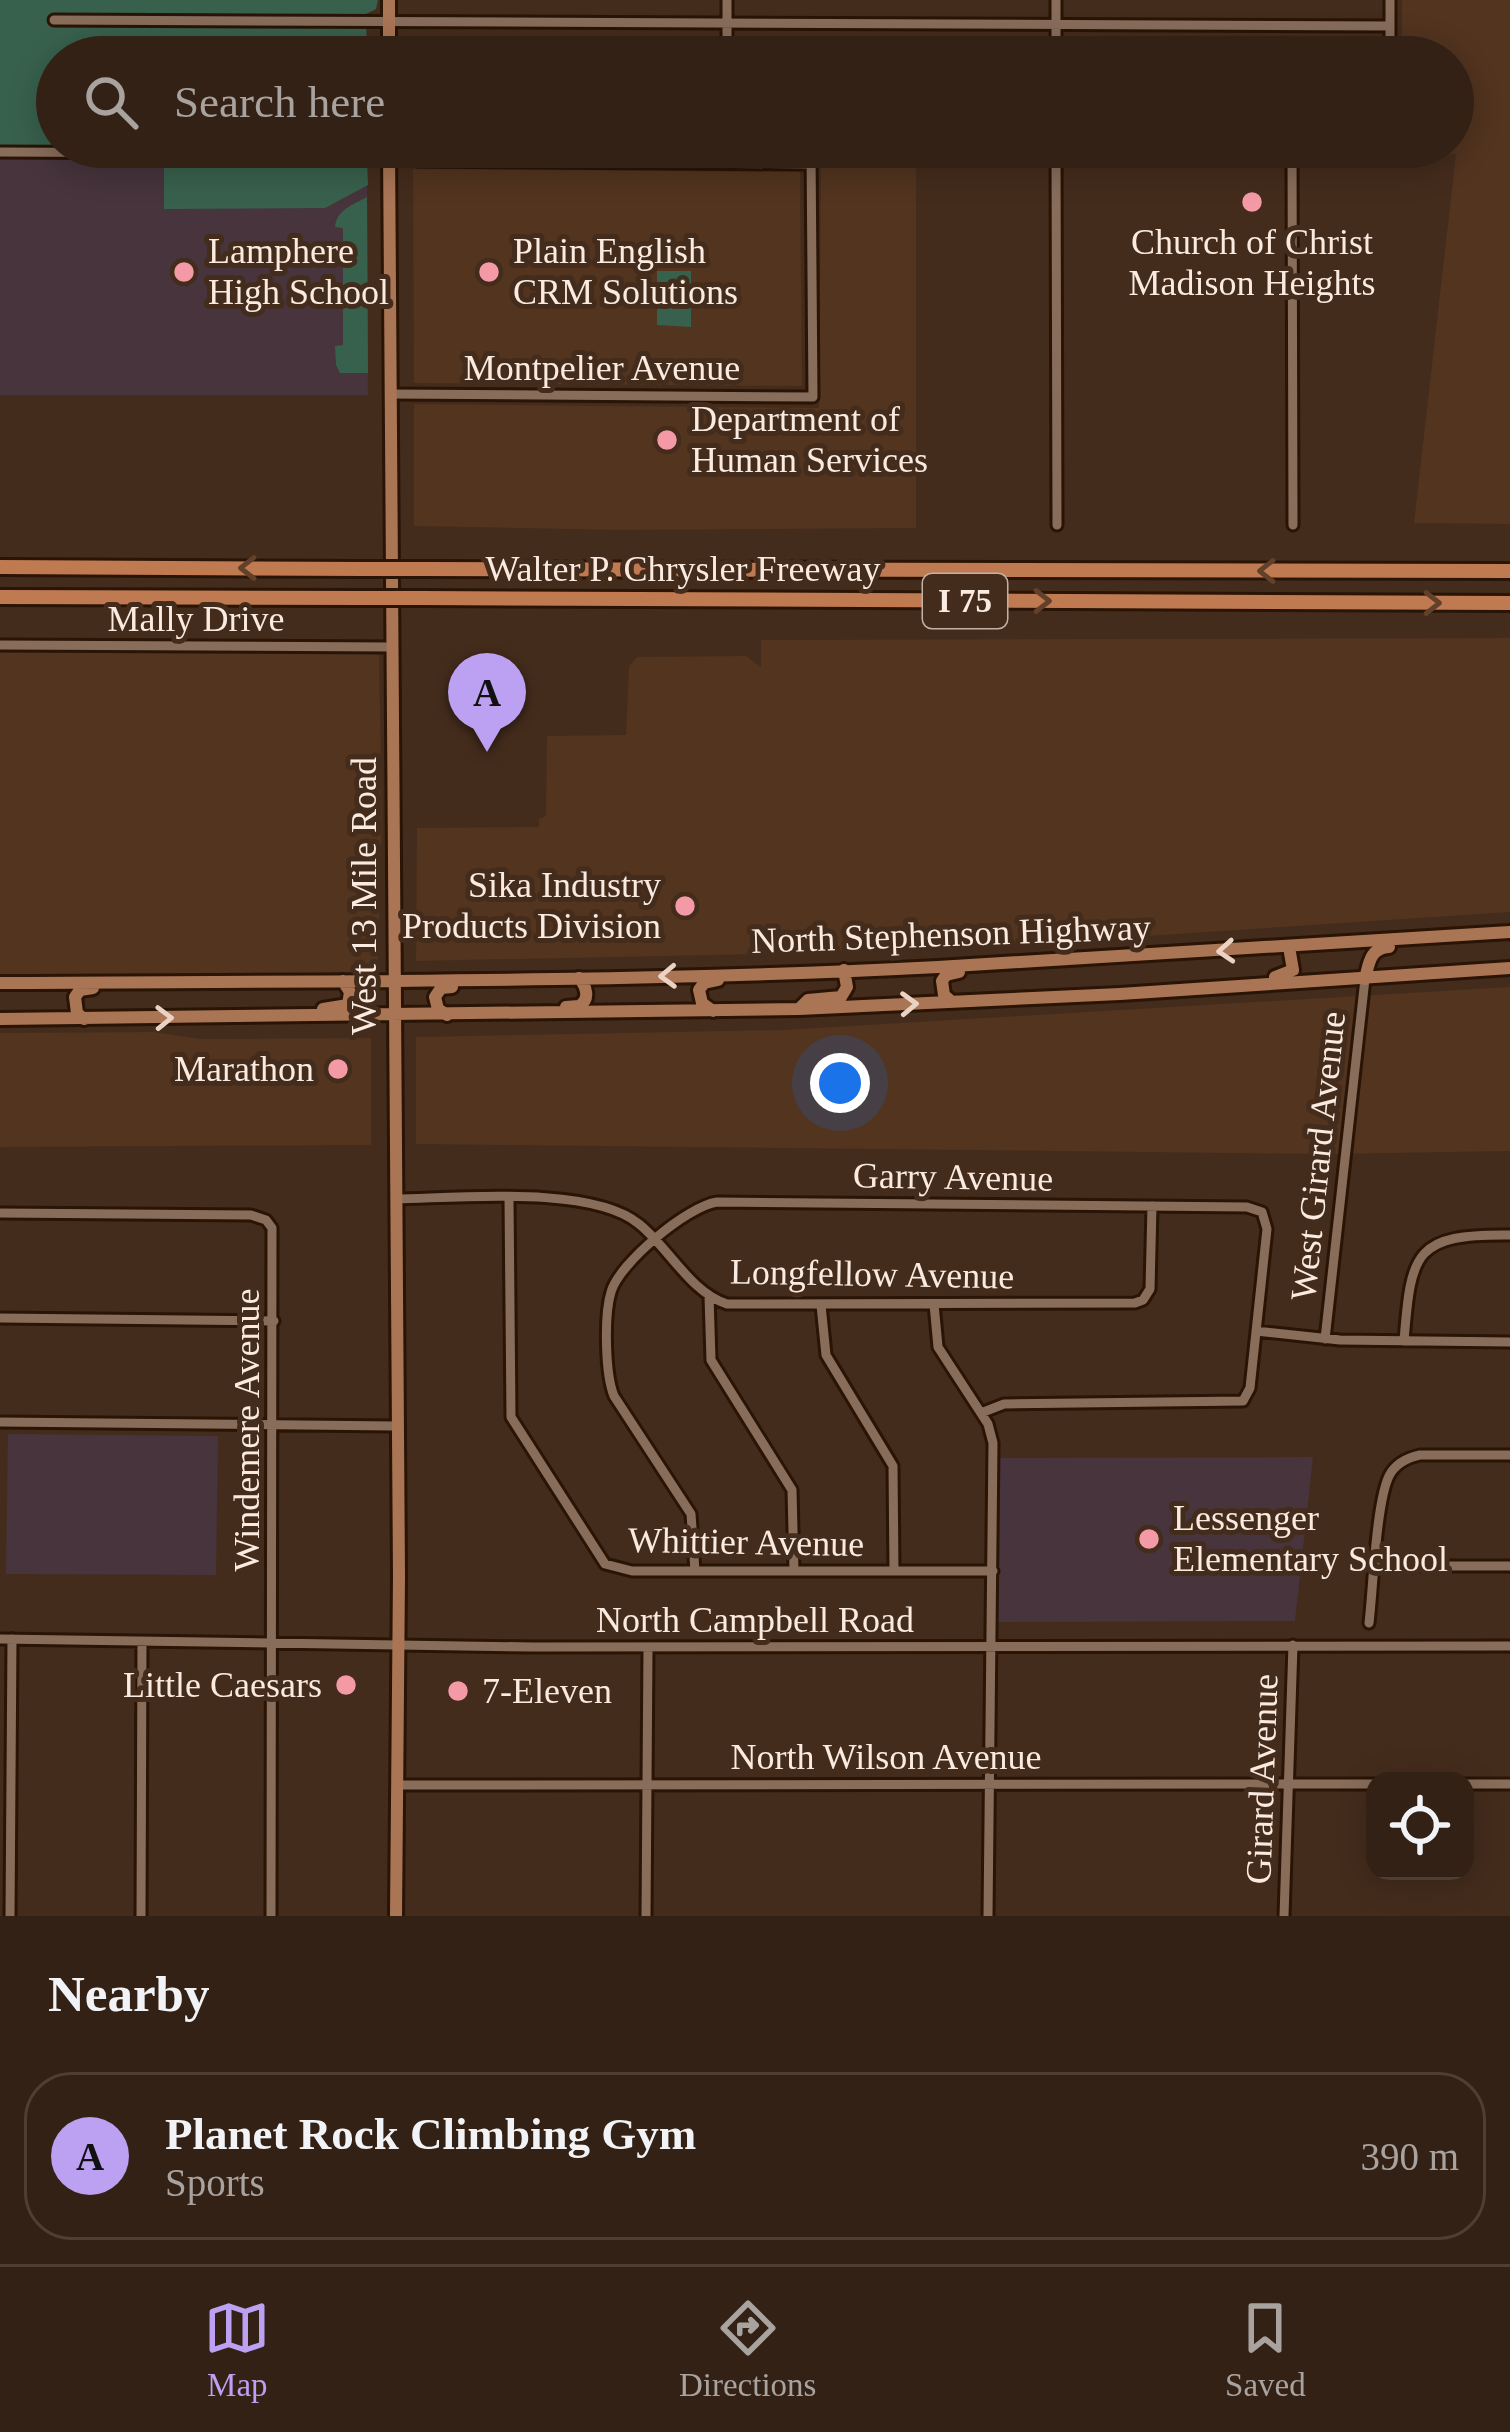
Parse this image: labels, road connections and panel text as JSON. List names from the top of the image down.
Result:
{
  "streets": {
    "highway": ["Walter P. Chrysler Freeway", "I 75"],
    "main road": ["West 13 Mile Road", "North Stephenson Highway"],
    "street": [
      "Montpelier Avenue",
      "Mally Drive",
      "West Girard Avenue",
      "Garry Avenue",
      "Longfellow Avenue",
      "Windemere Avenue",
      "Whittier Avenue",
      "North Campbell Road",
      "North Wilson Avenue",
      "Girard Avenue"
    ]
  },
  "crossings": [
    ["Montpelier Avenue", "West 13 Mile Road"],
    ["Mally Drive", "West 13 Mile Road"],
    ["West 13 Mile Road", "North Stephenson Highway"],
    ["West 13 Mile Road", "Longfellow Avenue"],
    ["West 13 Mile Road", "North Campbell Road"],
    ["West 13 Mile Road", "North Wilson Avenue"],
    ["North Stephenson Highway", "West Girard Avenue"],
    ["Garry Avenue", "Longfellow Avenue"],
    ["Garry Avenue", "Whittier Avenue"],
    ["Longfellow Avenue", "Whittier Avenue"],
    ["Windemere Avenue", "North Campbell Road"],
    ["North Campbell Road", "Girard Avenue"],
    ["North Wilson Avenue", "Girard Avenue"]
  ],
  "places": [
    "Church of Christ Madison Heights",
    "Lamphere High School",
    "Plain English CRM Solutions",
    "Department of Human Services",
    "Sika Industry Products Division",
    "Marathon",
    "Lessenger Elementary School",
    "Little Caesars",
    "7-Eleven"
  ],
  "page": {
    "search": "Search here",
    "pins": "A",
    "heading": "Nearby",
    "list": [
      {
        "mark": "A",
        "name": "Planet Rock Climbing Gym",
        "note": "Sports",
        "value": "390 m"
      }
    ],
    "nav": ["Map", "Directions", "Saved"]
  }
}
